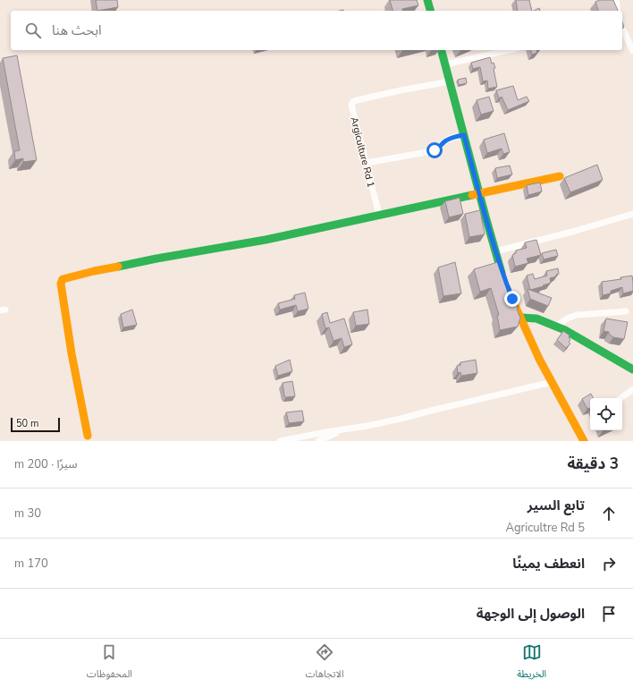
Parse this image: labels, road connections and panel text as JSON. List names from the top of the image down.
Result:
{
  "streets": {
    "street": ["Argiculture Rd 1"]
  },
  "scale_bar": "50 m",
  "page": {
    "search": "ابحث هنا",
    "scale": "50 m",
    "heading": ["3 دقيقة", "سيرًا · 200 m"],
    "list": [
      ["تابع السير", "Agricultre Rd 5", "30 m"],
      ["انعطف يمينًا", "170 m"],
      "الوصول إلى الوجهة"
    ],
    "nav": ["الخريطة", "الاتجاهات", "المحفوظات"]
  }
}
